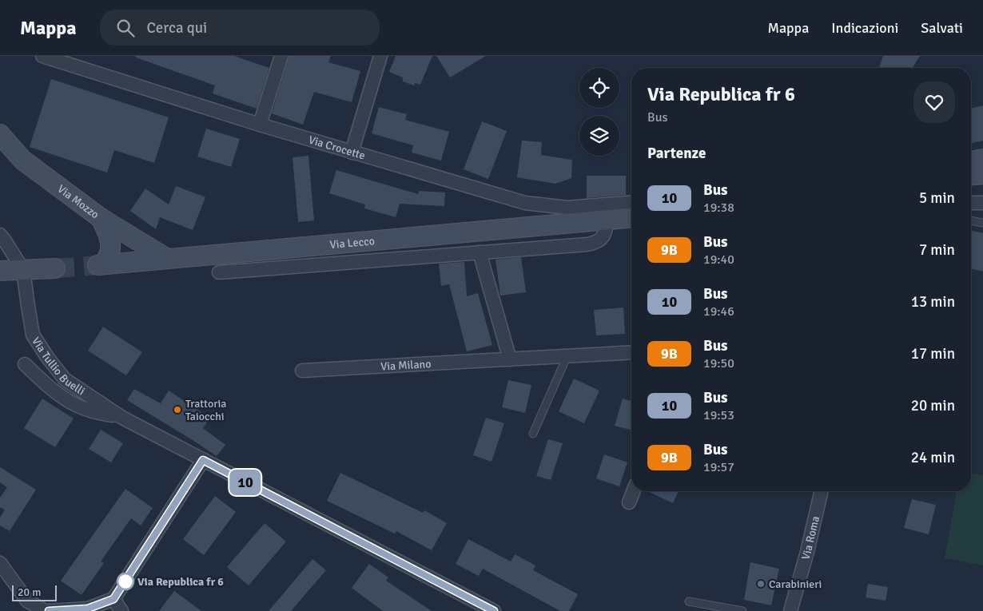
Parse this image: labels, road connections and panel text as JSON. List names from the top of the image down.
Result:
{
  "streets": {
    "main road": ["Via Mozzo", "Via Lecco"],
    "street": [
      "Via Crocette",
      "Via Tullio Buelli",
      "Via Milano",
      "Via Roma"
    ]
  },
  "crossings": [
    ["Via Mozzo", "Via Lecco"]
  ],
  "places": ["Trattoria Taiocchi", "Via Republica fr 6", "Carabinieri"],
  "lines": ["bus line 10"],
  "scale_bar": "20 m",
  "page": {
    "header": "Mappa",
    "search": "Cerca qui",
    "nav": ["Mappa", "Indicazioni", "Salvati"],
    "on_map": "10",
    "heading": [
      ["Via Republica fr 6", "Bus"],
      "Partenze"
    ],
    "list": [
      {
        "mark": "10",
        "name": "Bus",
        "note": "19:38",
        "value": "5 min"
      },
      {
        "mark": "9B",
        "name": "Bus",
        "note": "19:40",
        "value": "7 min"
      },
      {
        "mark": "10",
        "name": "Bus",
        "note": "19:46",
        "value": "13 min"
      },
      {
        "mark": "9B",
        "name": "Bus",
        "note": "19:50",
        "value": "17 min"
      },
      {
        "mark": "10",
        "name": "Bus",
        "note": "19:53",
        "value": "20 min"
      },
      {
        "mark": "9B",
        "name": "Bus",
        "note": "19:57",
        "value": "24 min"
      }
    ],
    "scale": "20 m"
  }
}
